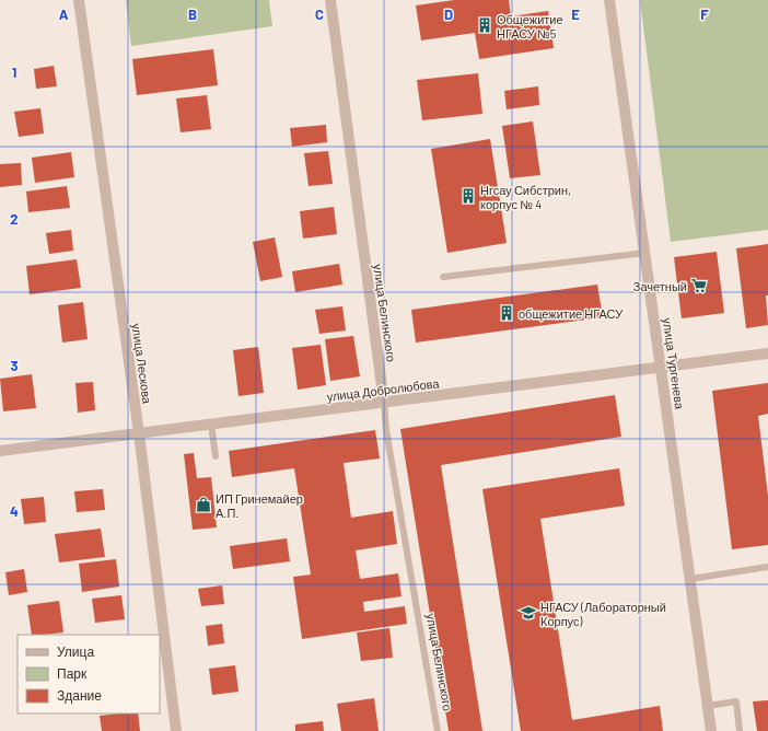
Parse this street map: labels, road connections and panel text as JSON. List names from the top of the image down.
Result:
{
  "streets": {
    "street": [
      "улица Белинского",
      "улица Лескова",
      "улица Тургенева",
      "улица Добролюбова"
    ]
  },
  "crossings": [
    ["улица Белинского", "улица Добролюбова"],
    ["улица Лескова", "улица Добролюбова"],
    ["улица Тургенева", "улица Добролюбова"]
  ],
  "places": {
    "building": ["Общежитие НГАСУ №5", "Нгсау Сибстрин, корпус № 4", "общежитие НГАСУ"],
    "supermarket": ["Зачетный"],
    "shop": ["ИП Гринемайер А.П."],
    "school or university": ["НГАСУ (Лабораторный Корпус)"]
  },
  "legend": ["Улица", "Парк", "Здание"],
  "grid": {
    "columns": [
      "A",
      "B",
      "C",
      "D",
      "E",
      "F"
    ],
    "rows": [
      "1",
      "2",
      "3",
      "4"
    ]
  }
}
